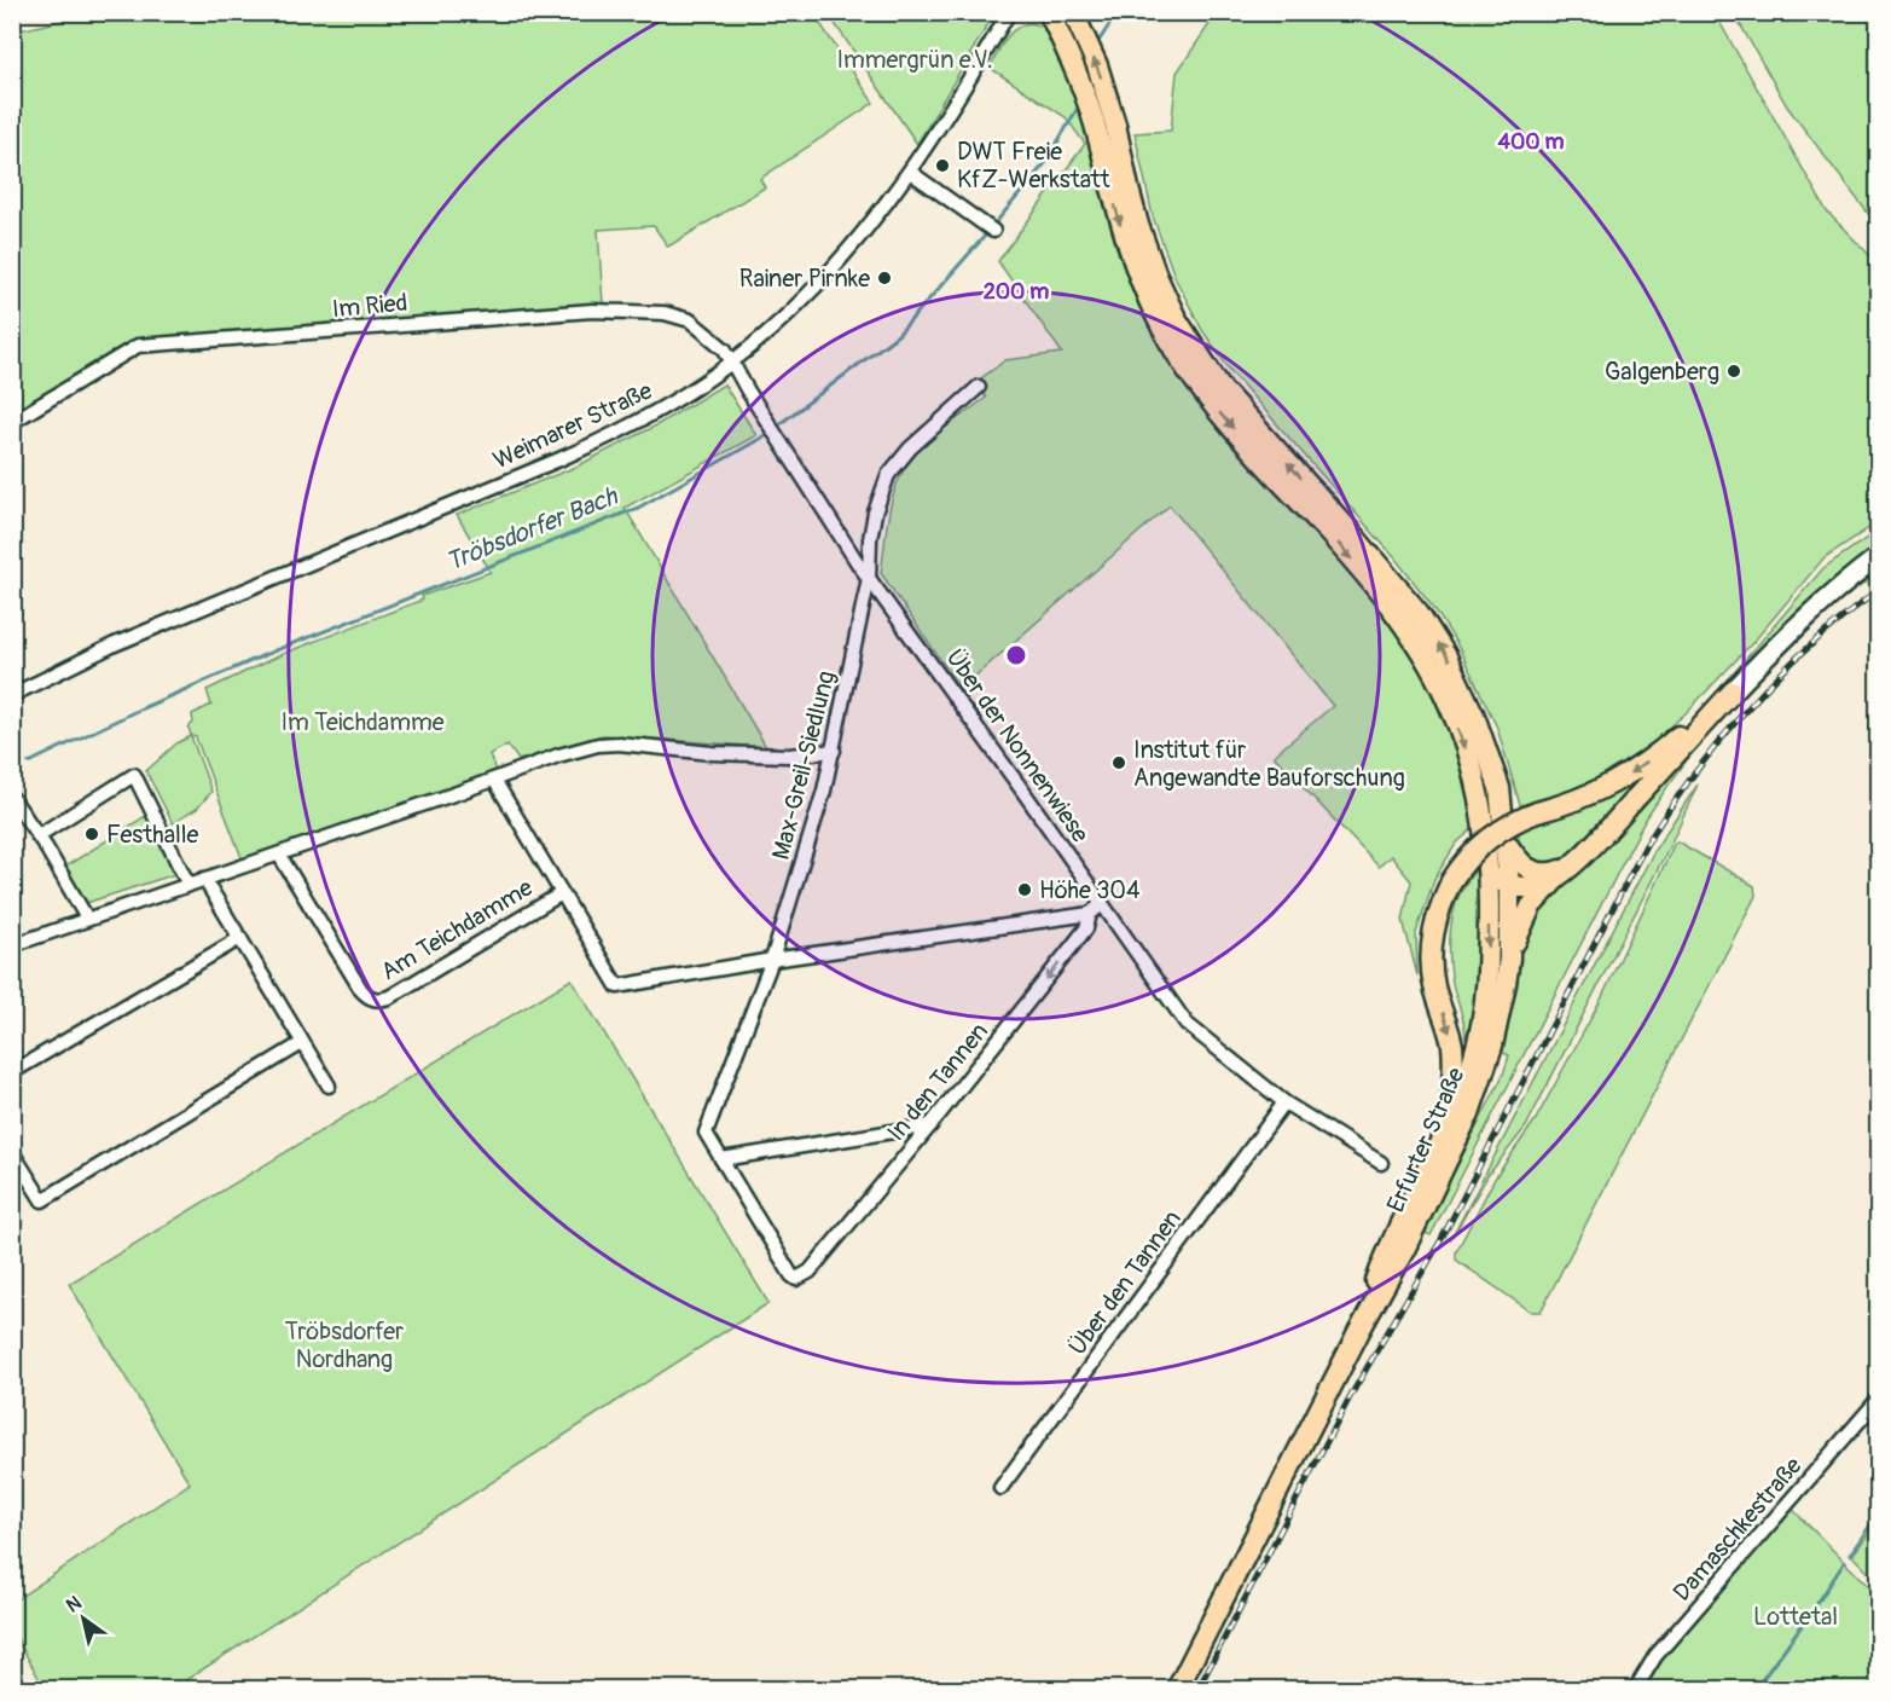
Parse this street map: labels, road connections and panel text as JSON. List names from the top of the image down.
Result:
{
  "streets": {
    "main road": ["Erfurter Straße"],
    "street": [
      "Im Ried",
      "Weimarer Straße",
      "Über der Nonnenwiese",
      "Max-Greil-Siedlung",
      "Am Teichdamme",
      "In den Tannen",
      "Über den Tannen",
      "Damaschkestraße"
    ]
  },
  "crossings": [
    ["Im Ried", "Weimarer Straße"],
    ["Im Ried", "Über der Nonnenwiese"],
    ["Weimarer Straße", "Über der Nonnenwiese"],
    ["Über der Nonnenwiese", "Max-Greil-Siedlung"],
    ["Über der Nonnenwiese", "In den Tannen"],
    ["Über der Nonnenwiese", "Über den Tannen"],
    ["Max-Greil-Siedlung", "Am Teichdamme"],
    ["Max-Greil-Siedlung", "In den Tannen"]
  ],
  "one_way": ["In den Tannen"],
  "water": ["Tröbsdorfer Bach"],
  "parks": [
    "Immergrün e.V.",
    "Im Teichdamme",
    "Tröbsdorfer Nordhang",
    "Lottetal"
  ],
  "places": [
    "DWT Freie KfZ-Werkstatt",
    "Rainer Pirnke",
    "Galgenberg",
    "Institut für Angewandte Bauforschung",
    "Festhalle",
    "Höhe 304"
  ],
  "north": "top left",
  "rings": ["400 m", "200 m"]
}
